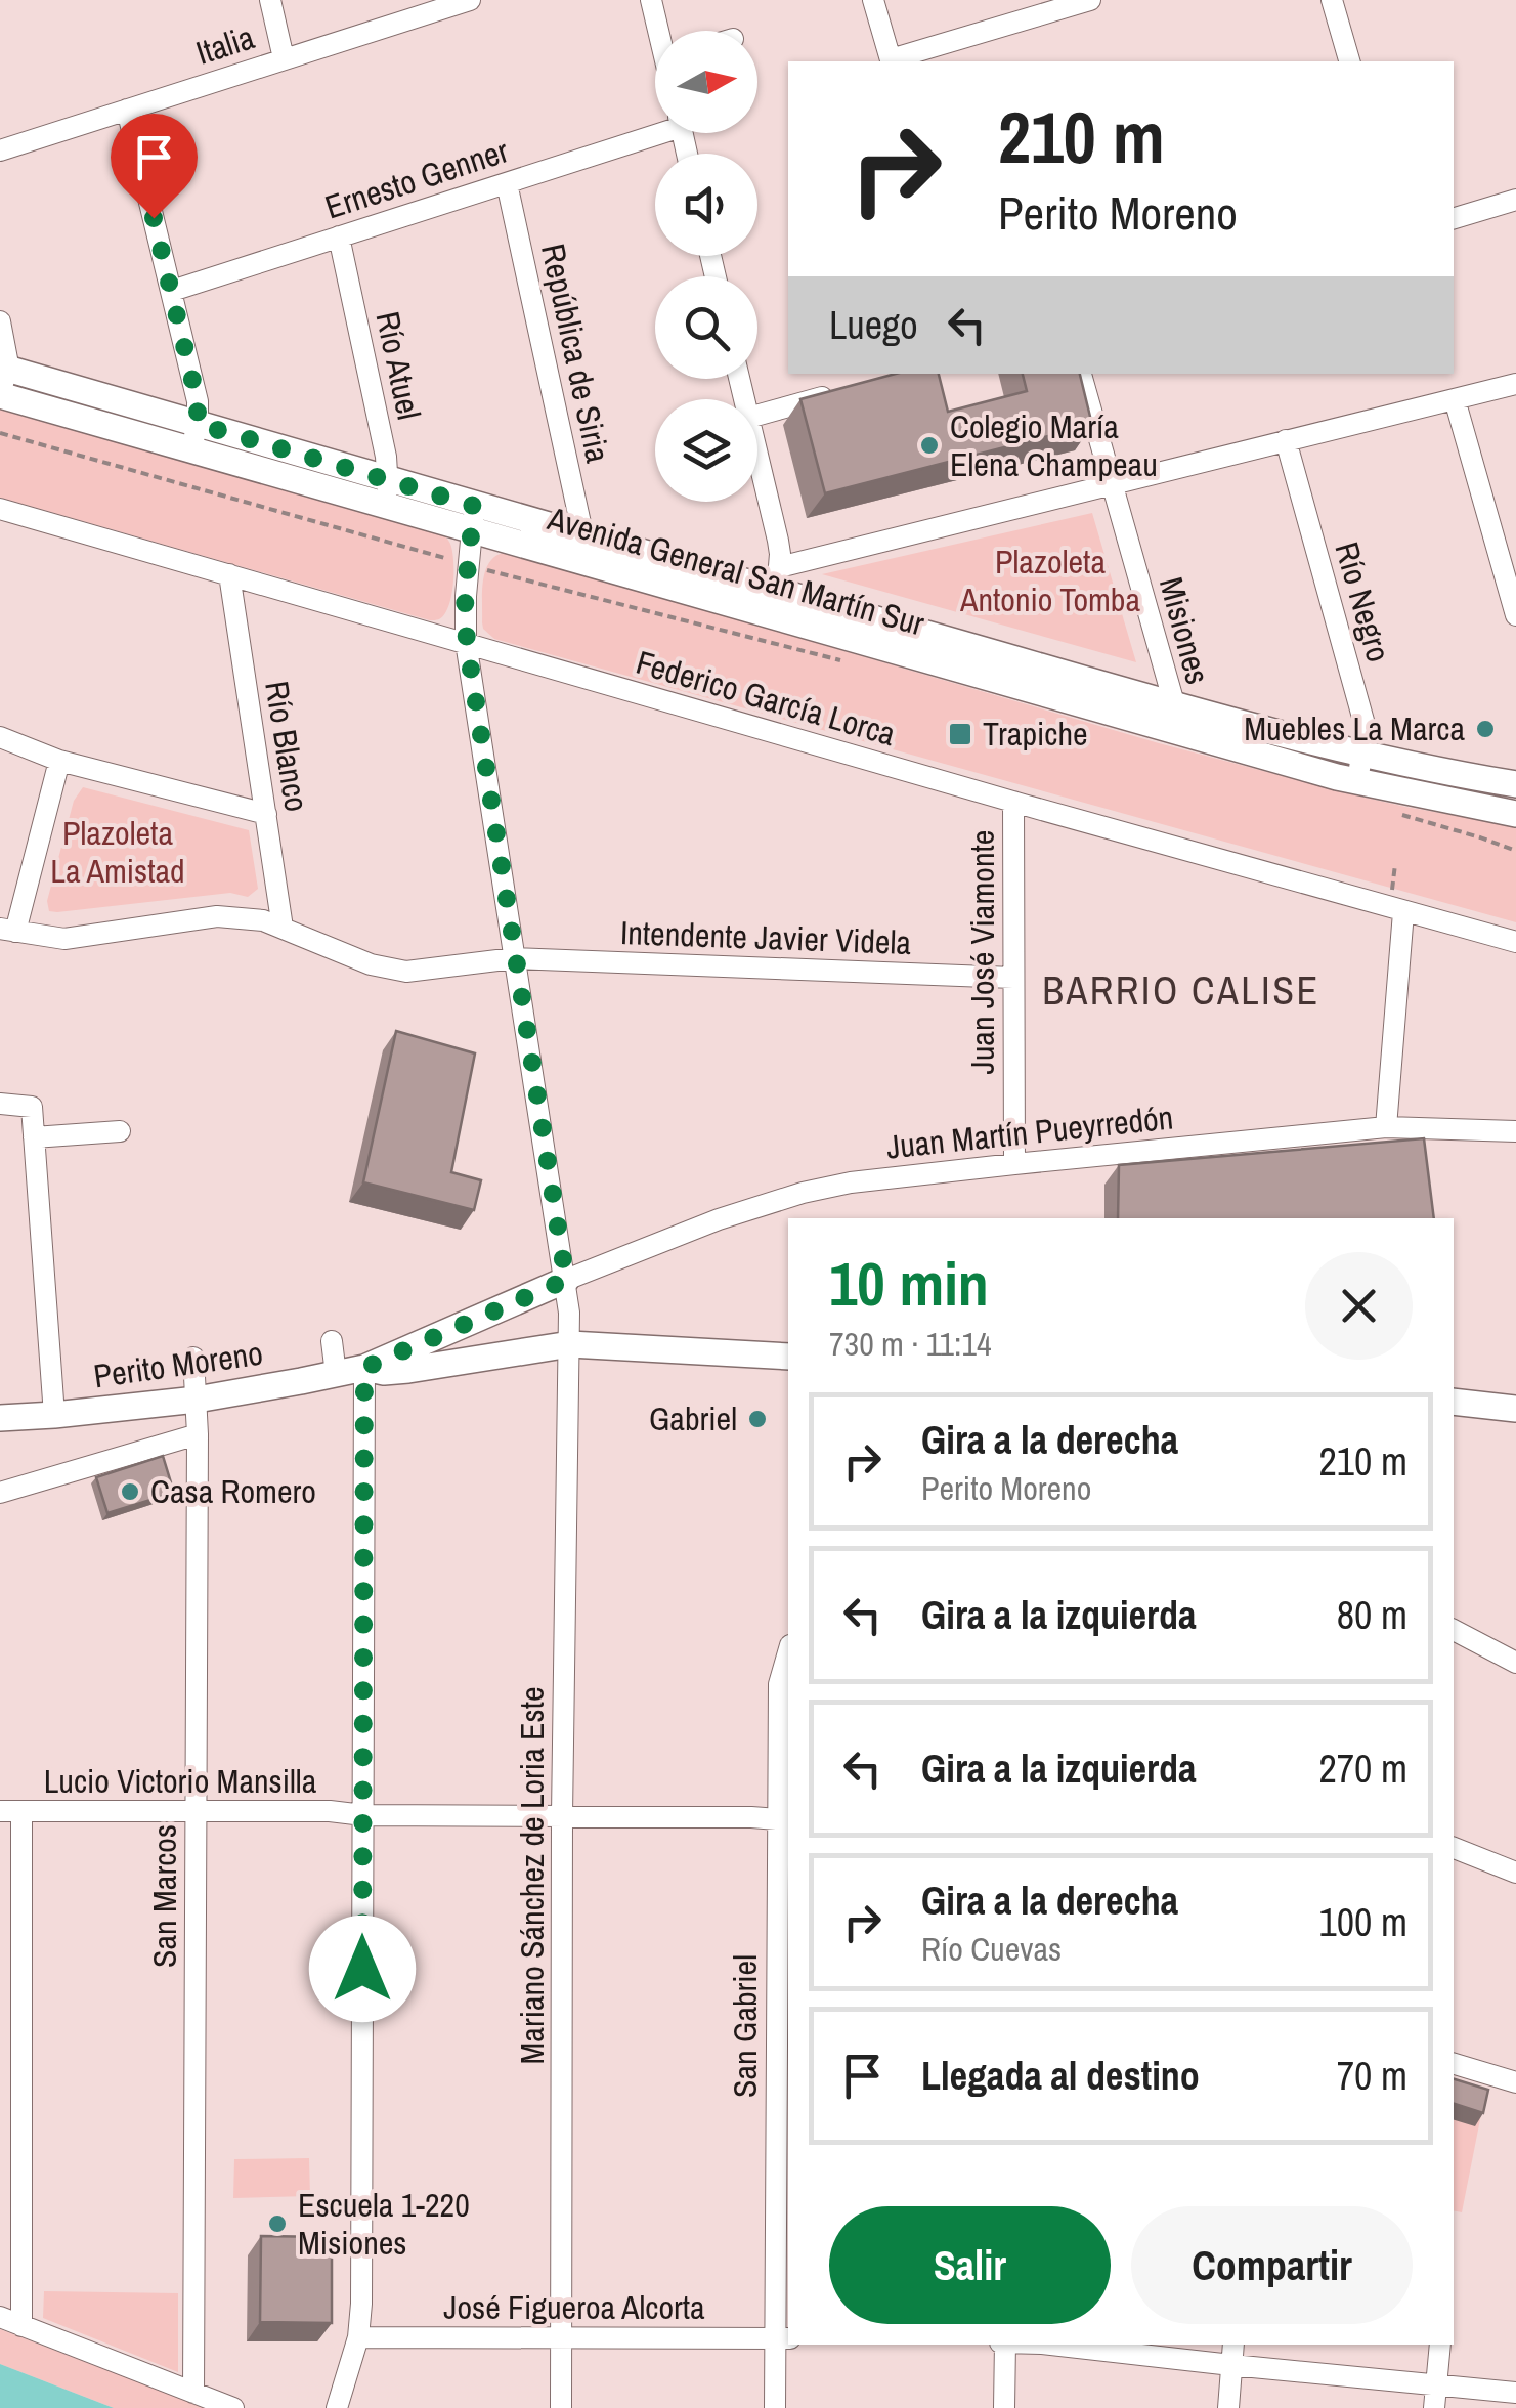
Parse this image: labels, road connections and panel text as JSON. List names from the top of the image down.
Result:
{
  "streets": {
    "main road": ["Avenida General San Martín Sur", "Perito Moreno"],
    "street": [
      "Italia",
      "Ernesto Genner",
      "República de Siria",
      "Río Atuel",
      "Río Negro",
      "Misiones",
      "Federico García Lorca",
      "Río Blanco",
      "Intendente Javier Videla",
      "Juan José Viamonte",
      "Juan Martín Pueyrredón",
      "Lucio Victorio Mansilla",
      "Mariano Sánchez de Loria Este",
      "San Marcos",
      "San Gabriel",
      "José Figueroa Alcorta"
    ]
  },
  "crossings": [
    ["Ernesto Genner", "República de Siria"],
    ["Ernesto Genner", "Río Atuel"],
    ["República de Siria", "Avenida General San Martín Sur"],
    ["Río Atuel", "Avenida General San Martín Sur"],
    ["Avenida General San Martín Sur", "Río Negro"],
    ["Avenida General San Martín Sur", "Misiones"],
    ["Avenida General San Martín Sur", "Mariano Sánchez de Loria Este"],
    ["Federico García Lorca", "Río Blanco"],
    ["Federico García Lorca", "Juan José Viamonte"],
    ["Federico García Lorca", "Mariano Sánchez de Loria Este"],
    ["Río Blanco", "Intendente Javier Videla"],
    ["Intendente Javier Videla", "Juan José Viamonte"],
    ["Intendente Javier Videla", "Mariano Sánchez de Loria Este"],
    ["Juan José Viamonte", "Juan Martín Pueyrredón"],
    ["Juan Martín Pueyrredón", "Perito Moreno"],
    ["Juan Martín Pueyrredón", "Mariano Sánchez de Loria Este"],
    ["Perito Moreno", "Mariano Sánchez de Loria Este"],
    ["Perito Moreno", "San Marcos"],
    ["Lucio Victorio Mansilla", "Mariano Sánchez de Loria Este"],
    ["Lucio Victorio Mansilla", "San Marcos"],
    ["Lucio Victorio Mansilla", "San Gabriel"],
    ["Mariano Sánchez de Loria Este", "José Figueroa Alcorta"],
    ["San Gabriel", "José Figueroa Alcorta"]
  ],
  "districts": ["BARRIO CALISE"],
  "parks": ["Plazoleta Antonio Tomba", "Plazoleta La Amistad"],
  "places": {
    "other": [
      "Colegio María Elena Champeau",
      "Muebles La Marca",
      "Gabriel",
      "Casa Romero",
      "Escuela 1-220 Misiones"
    ],
    "transit": ["Trapiche"]
  },
  "north": "right",
  "page": {
    "turn": ["210 m", "Perito Moreno"],
    "then": "Luego",
    "heading": ["10 min", "730 m · 11:14"],
    "list": [
      {
        "name": "Gira a la derecha",
        "note": "Perito Moreno",
        "value": "210 m"
      },
      {
        "name": "Gira a la izquierda",
        "value": "80 m"
      },
      {
        "name": "Gira a la izquierda",
        "value": "270 m"
      },
      {
        "name": "Gira a la derecha",
        "note": "Río Cuevas",
        "value": "100 m"
      },
      {
        "name": "Llegada al destino",
        "value": "70 m"
      }
    ],
    "buttons": ["Salir", "Compartir"]
  }
}
